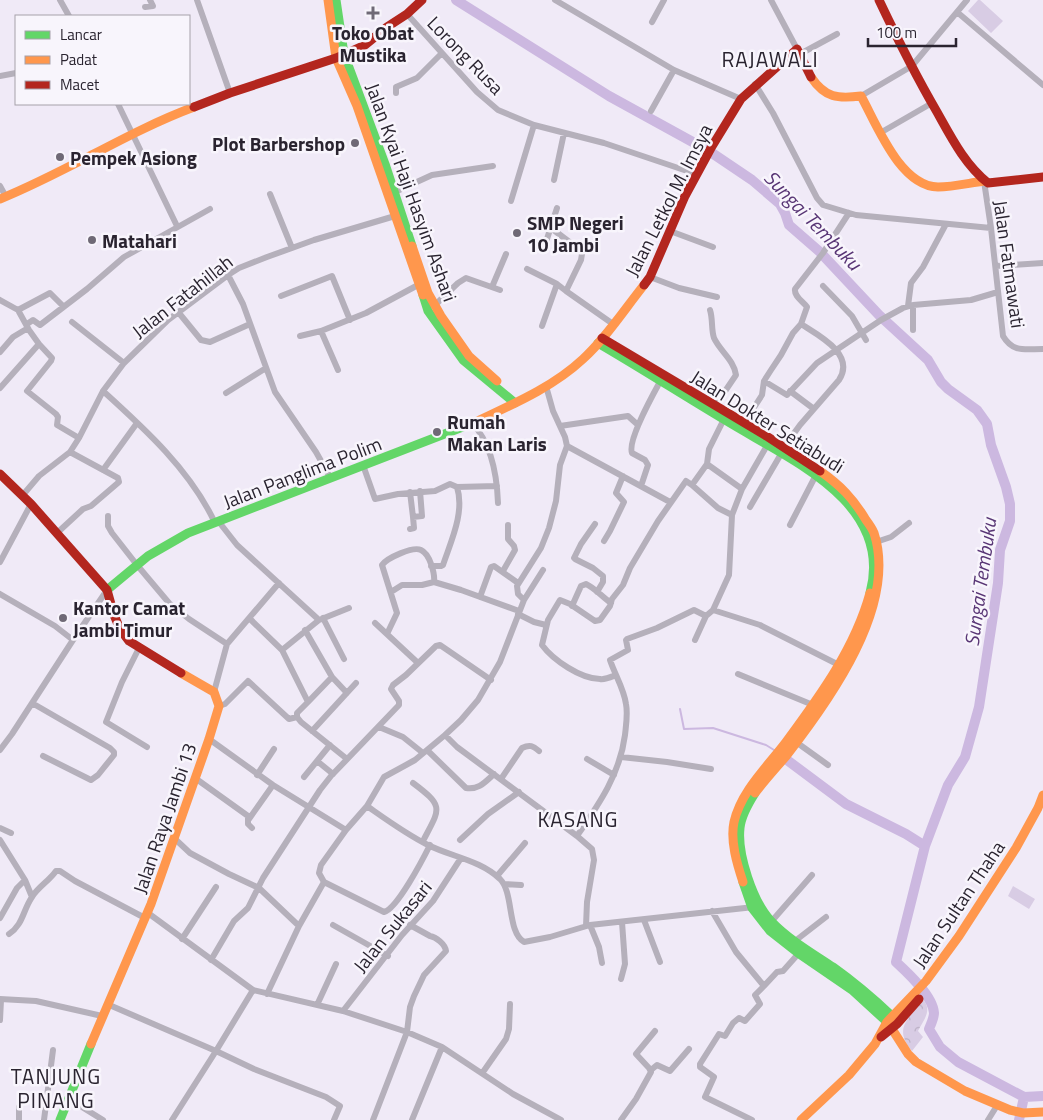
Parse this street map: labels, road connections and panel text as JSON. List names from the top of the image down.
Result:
{
  "streets": {
    "main road": [
      "Jalan Kyai Haji Hasyim Ashari",
      "Jalan Letkol M. Imsya",
      "Jalan Dokter Setiabudi",
      "Jalan Panglima Polim",
      "Jalan Raya Jambi 13",
      "Jalan Sultan Thaha"
    ],
    "street": [
      "Lorong Rusa",
      "Jalan Fatmawati",
      "Jalan Fatahillah",
      "Jalan Sukasari"
    ]
  },
  "crossings": [
    ["Lorong Rusa", "Jalan Letkol M. Imsya"],
    ["Jalan Kyai Haji Hasyim Ashari", "Jalan Letkol M. Imsya"],
    ["Jalan Kyai Haji Hasyim Ashari", "Jalan Fatahillah"],
    ["Jalan Kyai Haji Hasyim Ashari", "Jalan Panglima Polim"],
    ["Jalan Letkol M. Imsya", "Jalan Dokter Setiabudi"],
    ["Jalan Letkol M. Imsya", "Jalan Panglima Polim"],
    ["Jalan Dokter Setiabudi", "Jalan Sultan Thaha"],
    ["Jalan Raya Jambi 13", "Jalan Sukasari"]
  ],
  "districts": ["RAJAWALI", "KASANG", "TANJUNG PINANG"],
  "water": ["Sungai Tembuku"],
  "places": {
    "health": ["Toko Obat Mustika"],
    "other": [
      "Plot Barbershop",
      "Pempek Asiong",
      "SMP Negeri 10 Jambi",
      "Matahari",
      "Rumah Makan Laris",
      "Kantor Camat Jambi Timur"
    ]
  },
  "legend": ["Lancar", "Padat", "Macet"],
  "scale_bar": "100 m"
}
